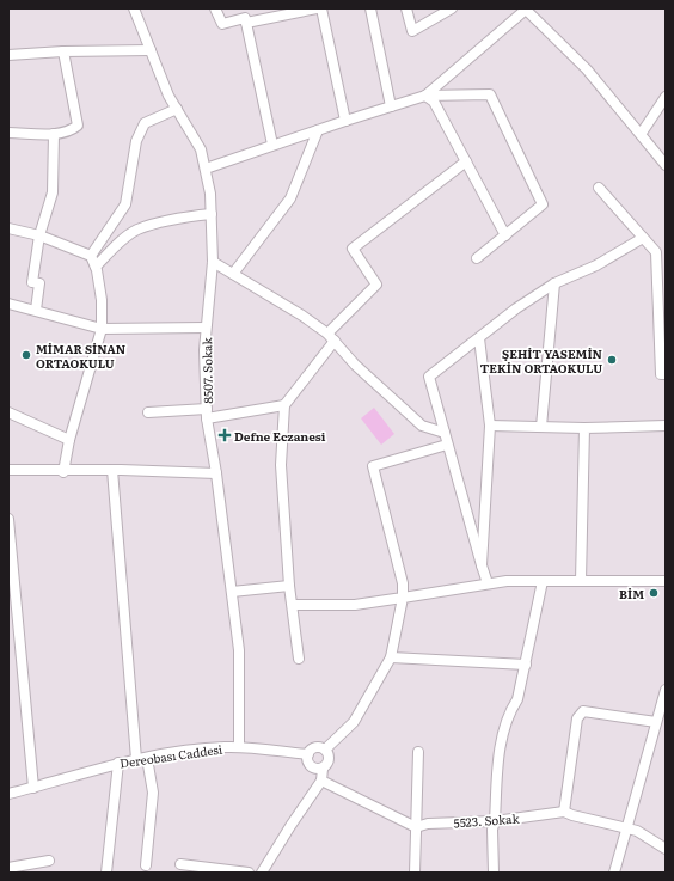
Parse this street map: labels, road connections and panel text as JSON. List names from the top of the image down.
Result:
{
  "streets": {
    "street": ["8507. Sokak", "Dereobası Caddesi", "5523. Sokak"]
  },
  "crossings": [
    ["8507. Sokak", "Dereobası Caddesi"]
  ],
  "places": {
    "other": ["MİMAR SİNAN ORTAOKULU", "ŞEHİT YASEMİN TEKİN ORTAOKULU", "BİM"],
    "health": ["Defne Eczanesi"]
  }
}
